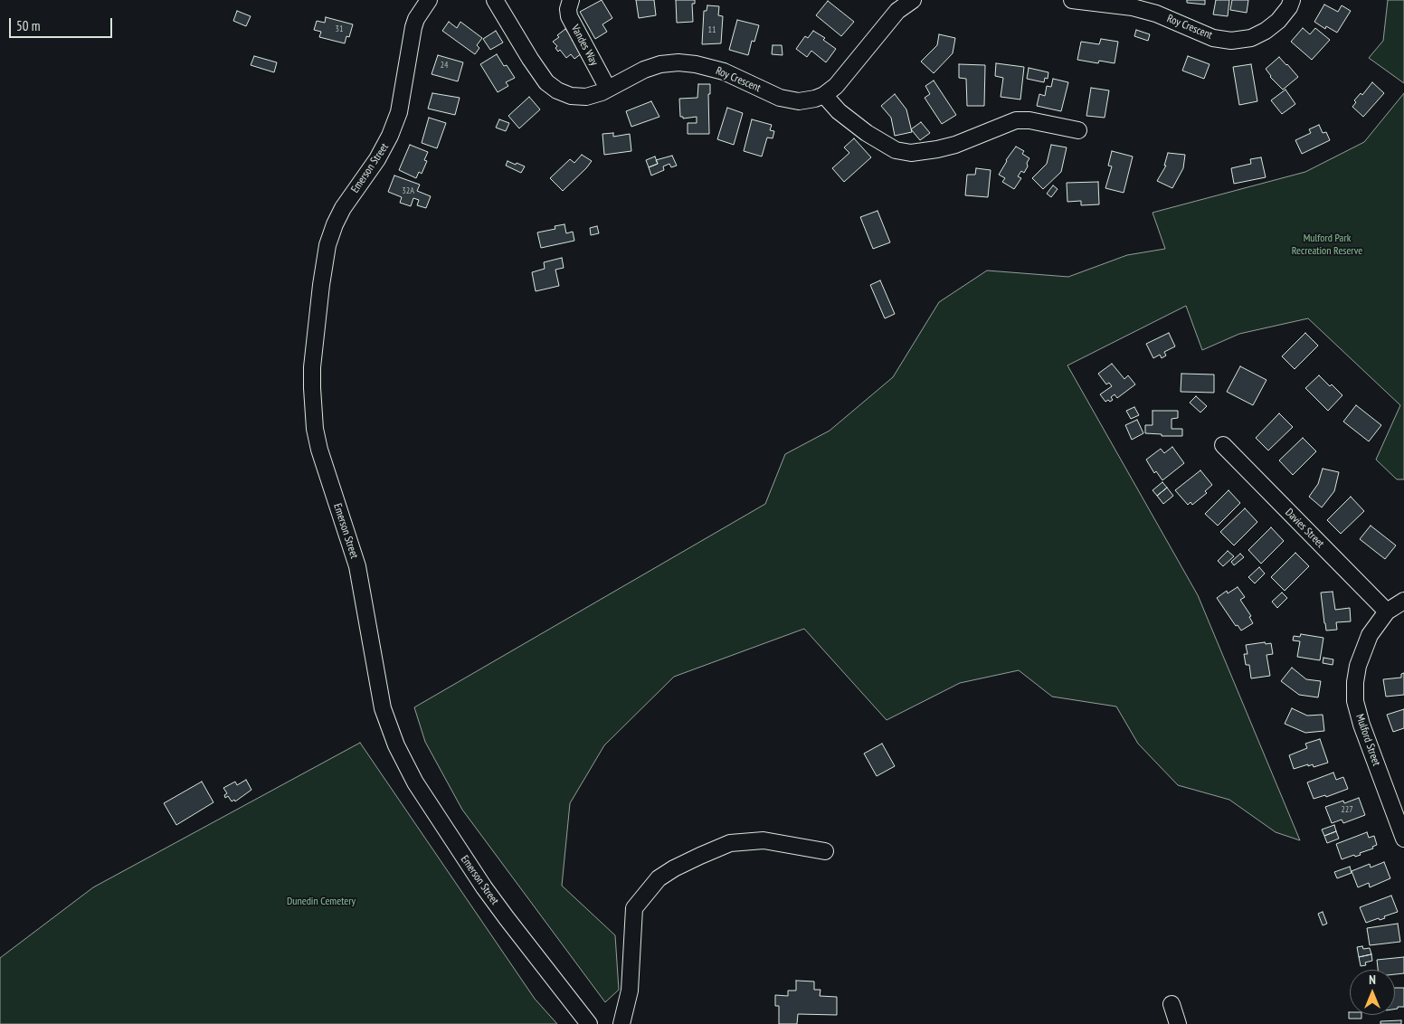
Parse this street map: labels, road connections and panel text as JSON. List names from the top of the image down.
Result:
{
  "streets": {
    "street": [
      "Roy Crescent",
      "Vandes Way",
      "Emerson Street",
      "Davies Street",
      "Mulford Street"
    ]
  },
  "crossings": [
    ["Roy Crescent", "Vandes Way"],
    ["Davies Street", "Mulford Street"]
  ],
  "parks": ["Mulford Park Recreation Reserve", "Dunedin Cemetery"],
  "house_numbers": [
    "31",
    "11",
    "24",
    "32A",
    "227"
  ],
  "scale_bar": "50 m",
  "north": "top"
}
